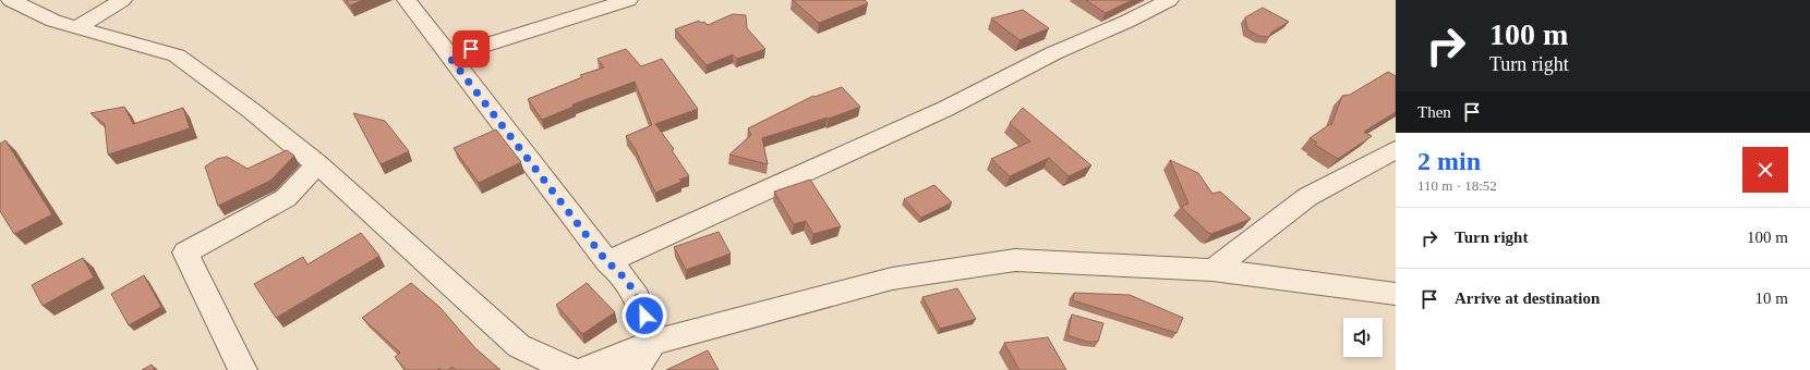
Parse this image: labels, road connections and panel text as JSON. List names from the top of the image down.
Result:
{
  "page": {
    "turn": ["100 m", "Turn right"],
    "then": "Then",
    "heading": ["2 min", "110 m · 18:52"],
    "list": [
      {
        "name": "Turn right",
        "value": "100 m"
      },
      {
        "name": "Arrive at destination",
        "value": "10 m"
      }
    ]
  }
}
